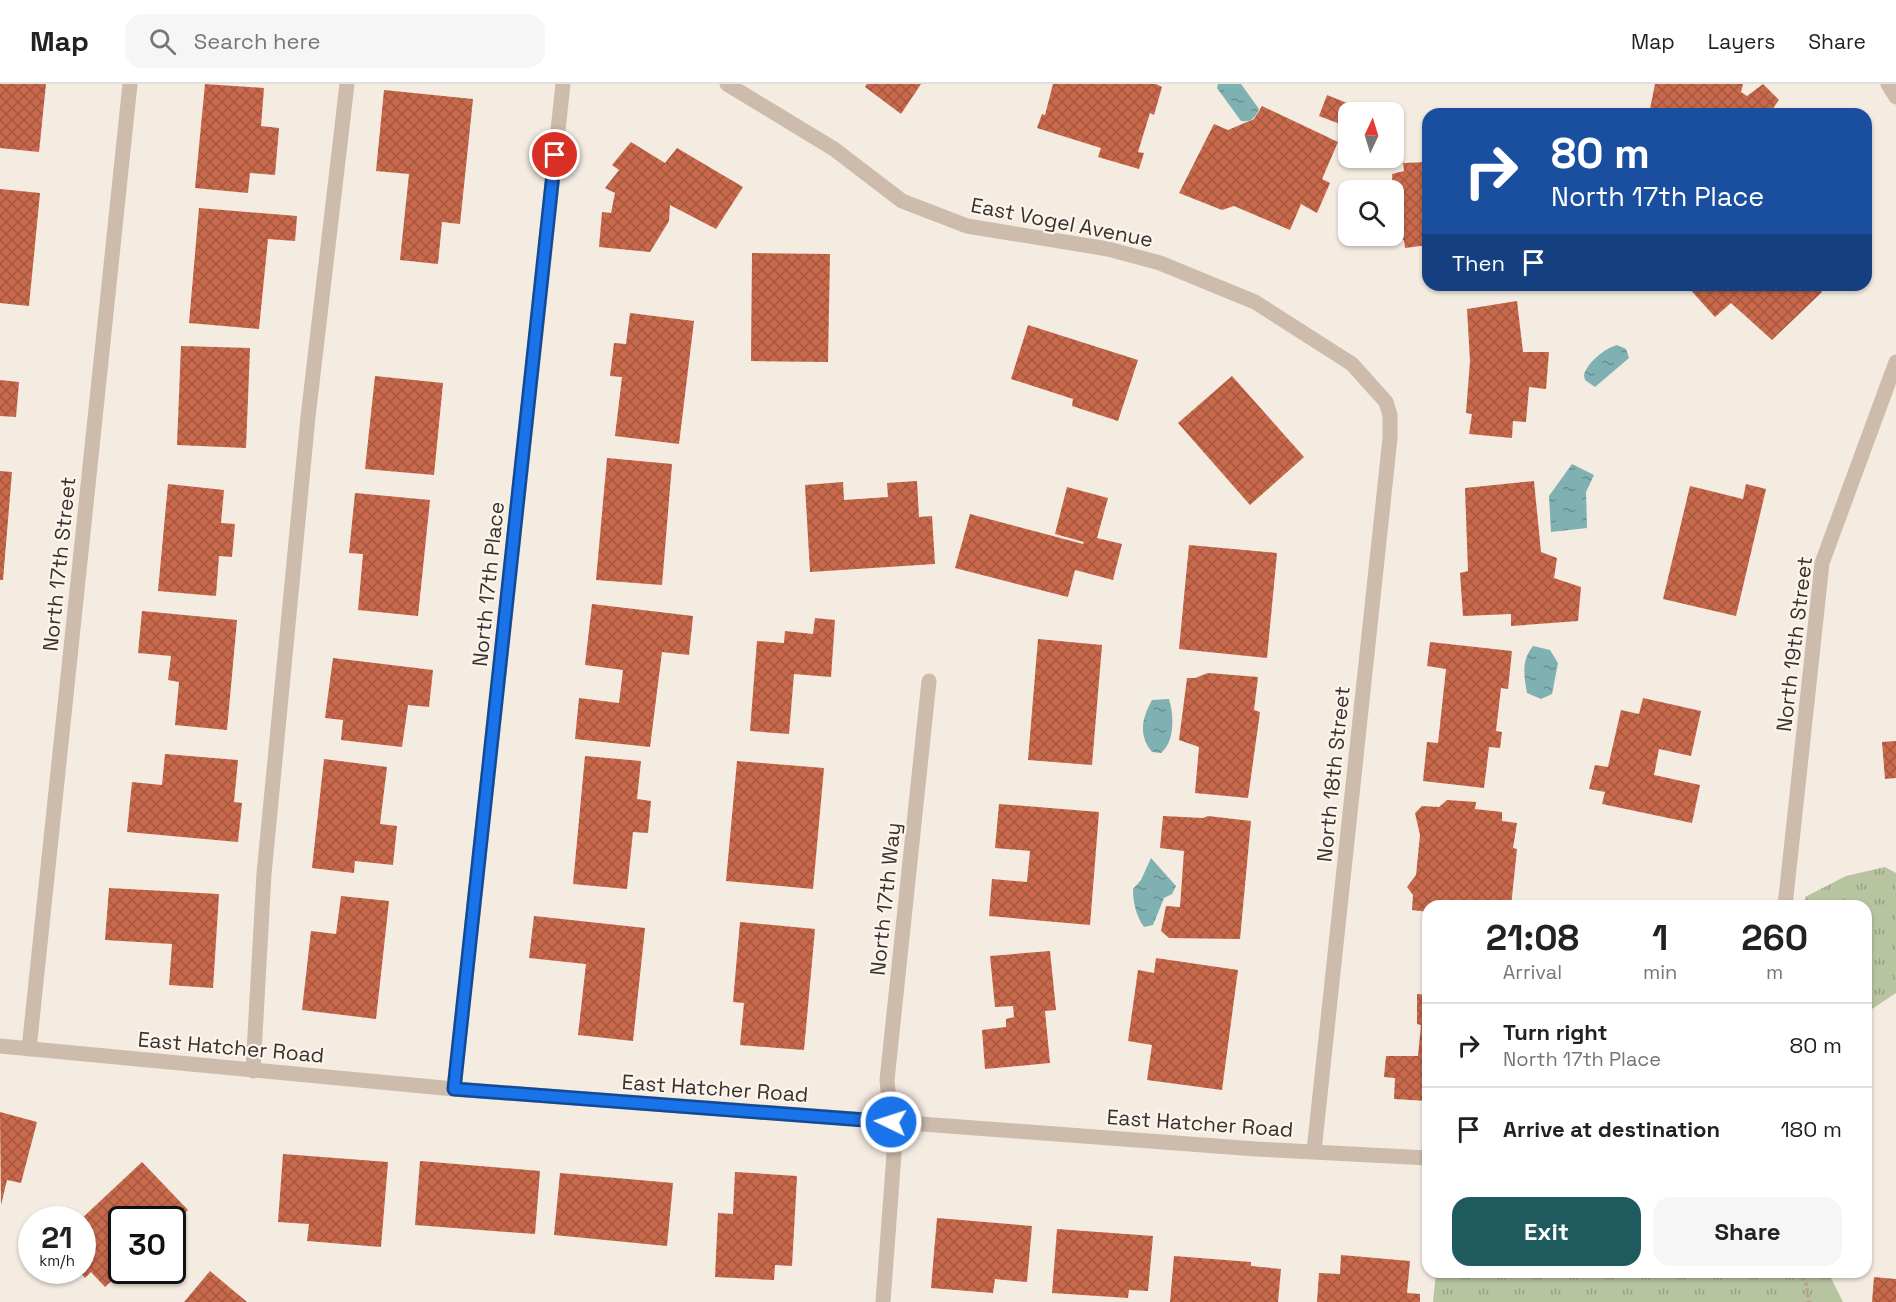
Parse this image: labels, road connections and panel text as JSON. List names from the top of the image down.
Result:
{
  "streets": {
    "street": [
      "East Vogel Avenue",
      "North 17th Street",
      "North 17th Place",
      "North 19th Street",
      "North 18th Street",
      "North 17th Way",
      "East Hatcher Road"
    ]
  },
  "crossings": [
    ["East Vogel Avenue", "North 18th Street"],
    ["North 17th Street", "East Hatcher Road"],
    ["North 17th Place", "East Hatcher Road"],
    ["North 18th Street", "East Hatcher Road"],
    ["North 17th Way", "East Hatcher Road"]
  ],
  "north": "top",
  "page": {
    "header": "Map",
    "search": "Search here",
    "nav": ["Map", "Layers", "Share"],
    "turn": ["80 m", "North 17th Place"],
    "then": "Then",
    "eta": [
      "21:08",
      "Arrival",
      "1",
      "min",
      "260",
      "m"
    ],
    "list": [
      {
        "name": "Turn right",
        "note": "North 17th Place",
        "value": "80 m"
      },
      {
        "name": "Arrive at destination",
        "value": "180 m"
      }
    ],
    "buttons": ["Exit", "Share"],
    "speed": "21 km/h",
    "limit": "30"
  }
}
